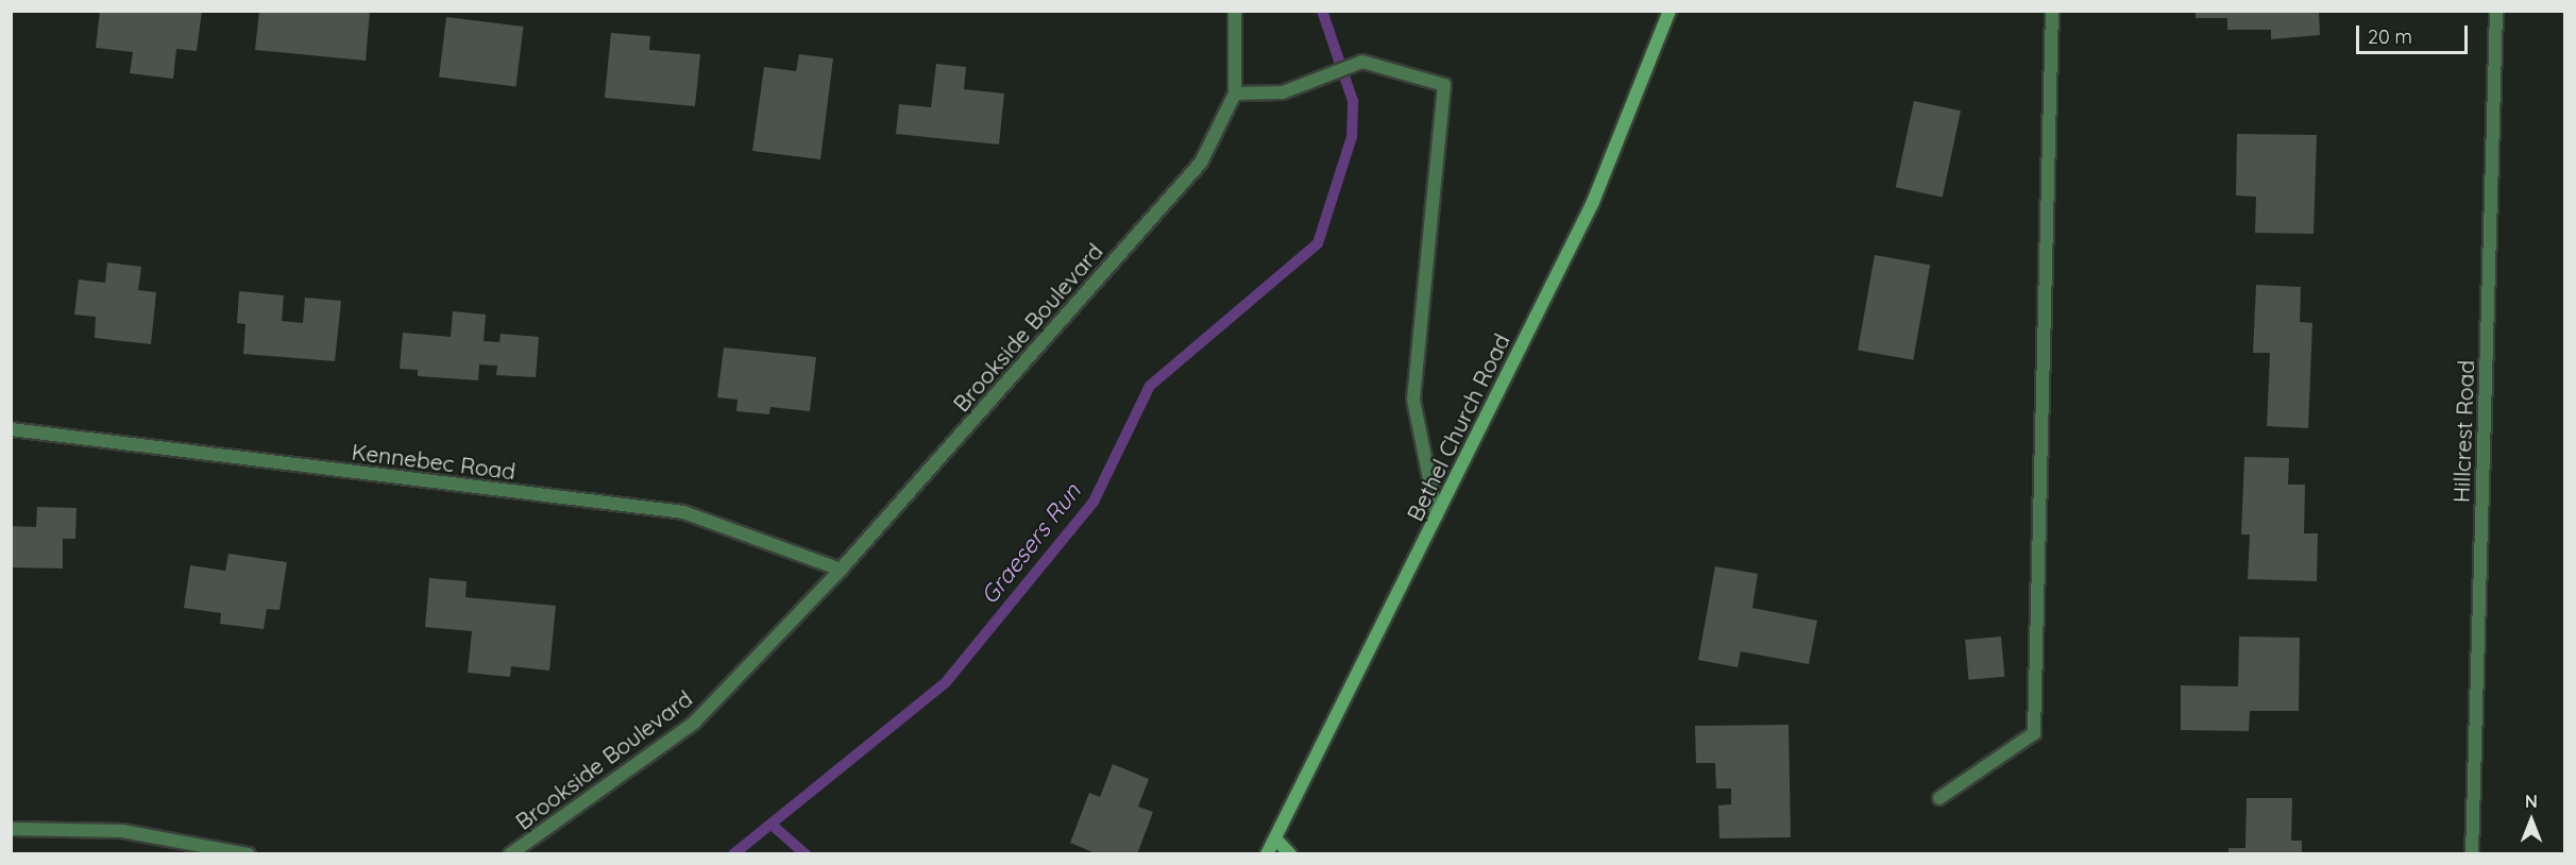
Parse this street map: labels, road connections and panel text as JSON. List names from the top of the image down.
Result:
{
  "streets": {
    "street": [
      "Brookside Boulevard",
      "Bethel Church Road",
      "Hillcrest Road",
      "Kennebec Road"
    ]
  },
  "crossings": [
    ["Brookside Boulevard", "Kennebec Road"]
  ],
  "water": ["Graesers Run"],
  "scale_bar": "20 m",
  "north": "top"
}
